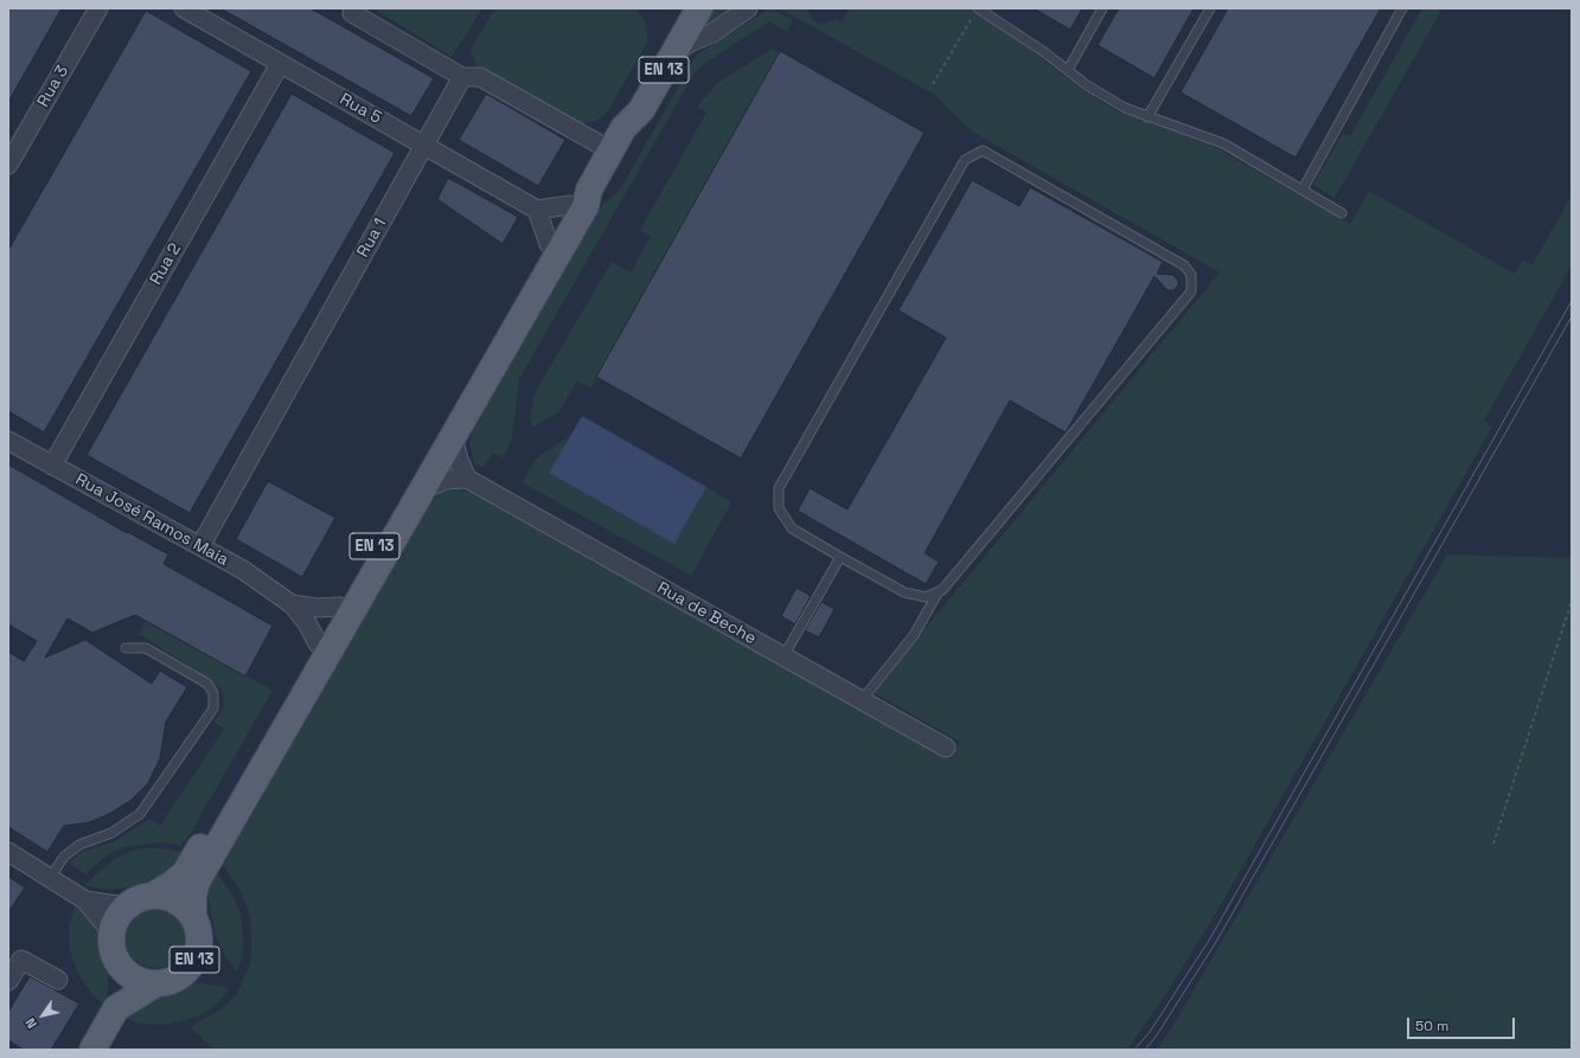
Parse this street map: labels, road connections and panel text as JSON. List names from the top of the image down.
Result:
{
  "streets": {
    "main road": ["EN 13"],
    "street": [
      "Rua 3",
      "Rua 5",
      "Rua 1",
      "Rua 2",
      "Rua José Ramos Maia",
      "Rua de Beche"
    ]
  },
  "crossings": [
    ["EN 13", "Rua José Ramos Maia"],
    ["Rua 5", "Rua 1"],
    ["Rua 5", "Rua 2"],
    ["Rua 1", "Rua José Ramos Maia"],
    ["Rua 2", "Rua José Ramos Maia"]
  ],
  "scale_bar": "50 m",
  "north": "bottom left"
}
